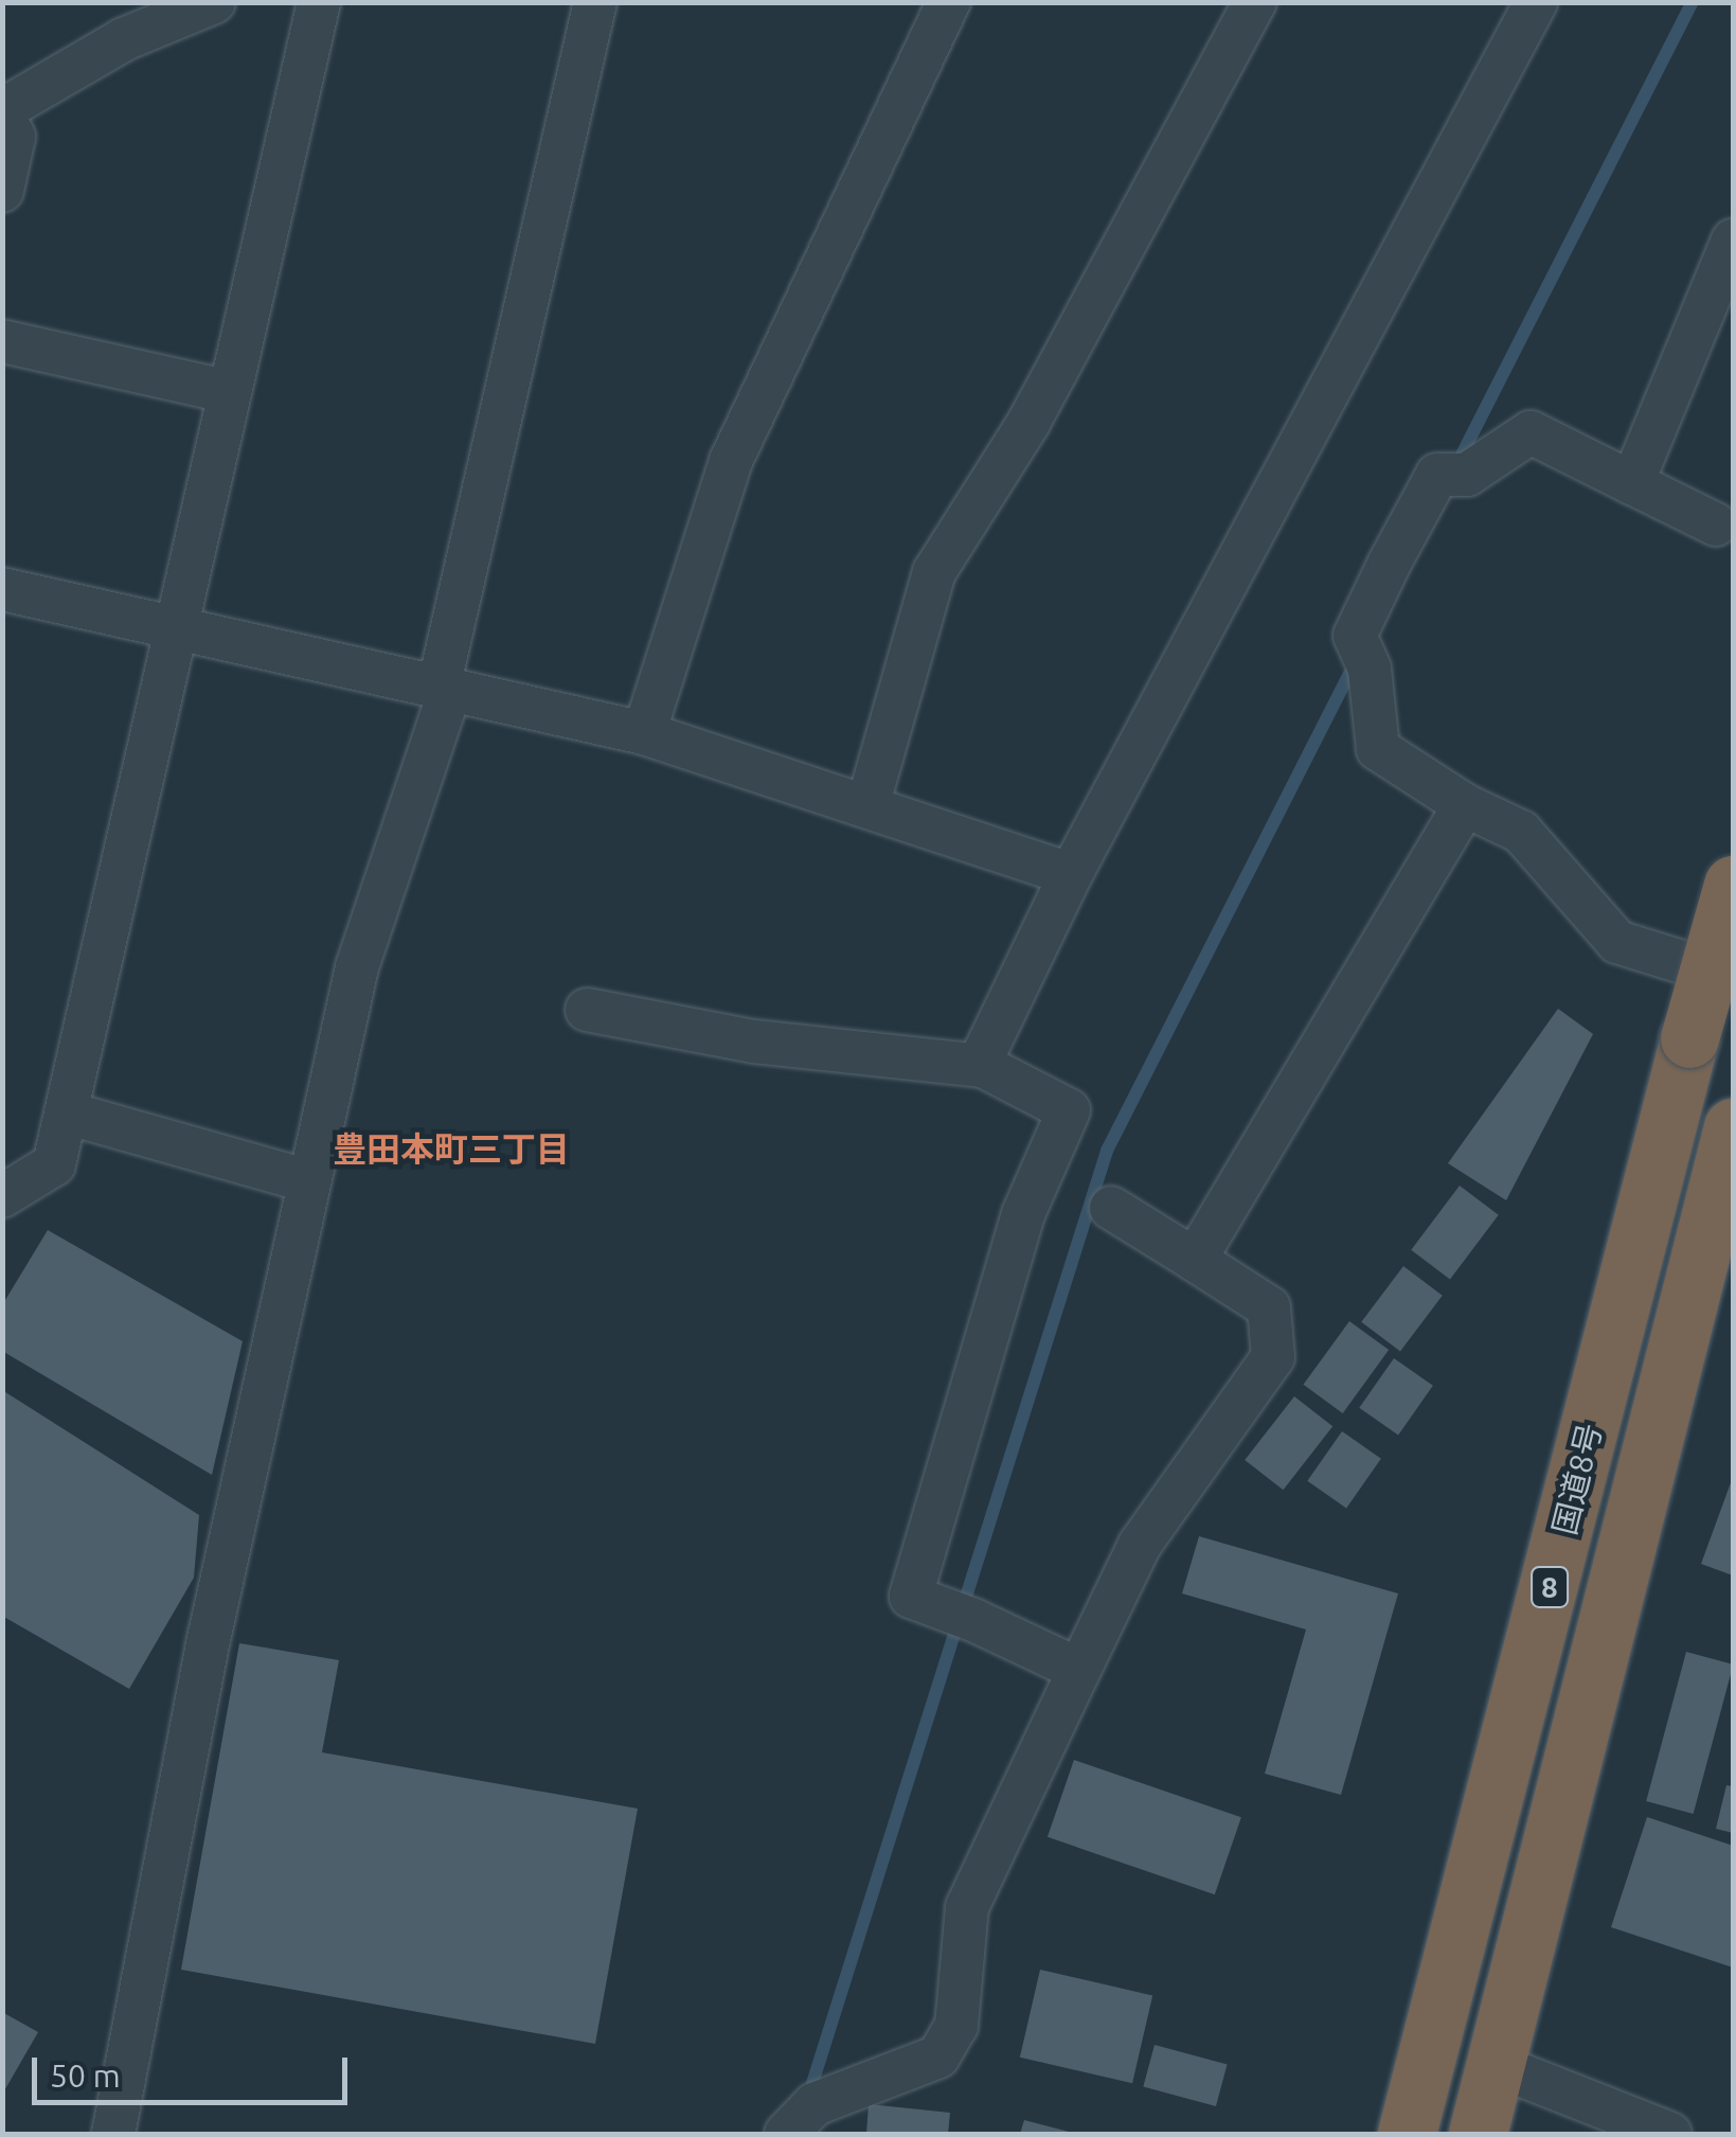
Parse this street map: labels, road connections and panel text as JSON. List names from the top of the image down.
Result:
{
  "streets": {
    "highway": ["国道8号", "8"]
  },
  "districts": ["豊田本町三丁目"],
  "scale_bar": "50 m"
}
